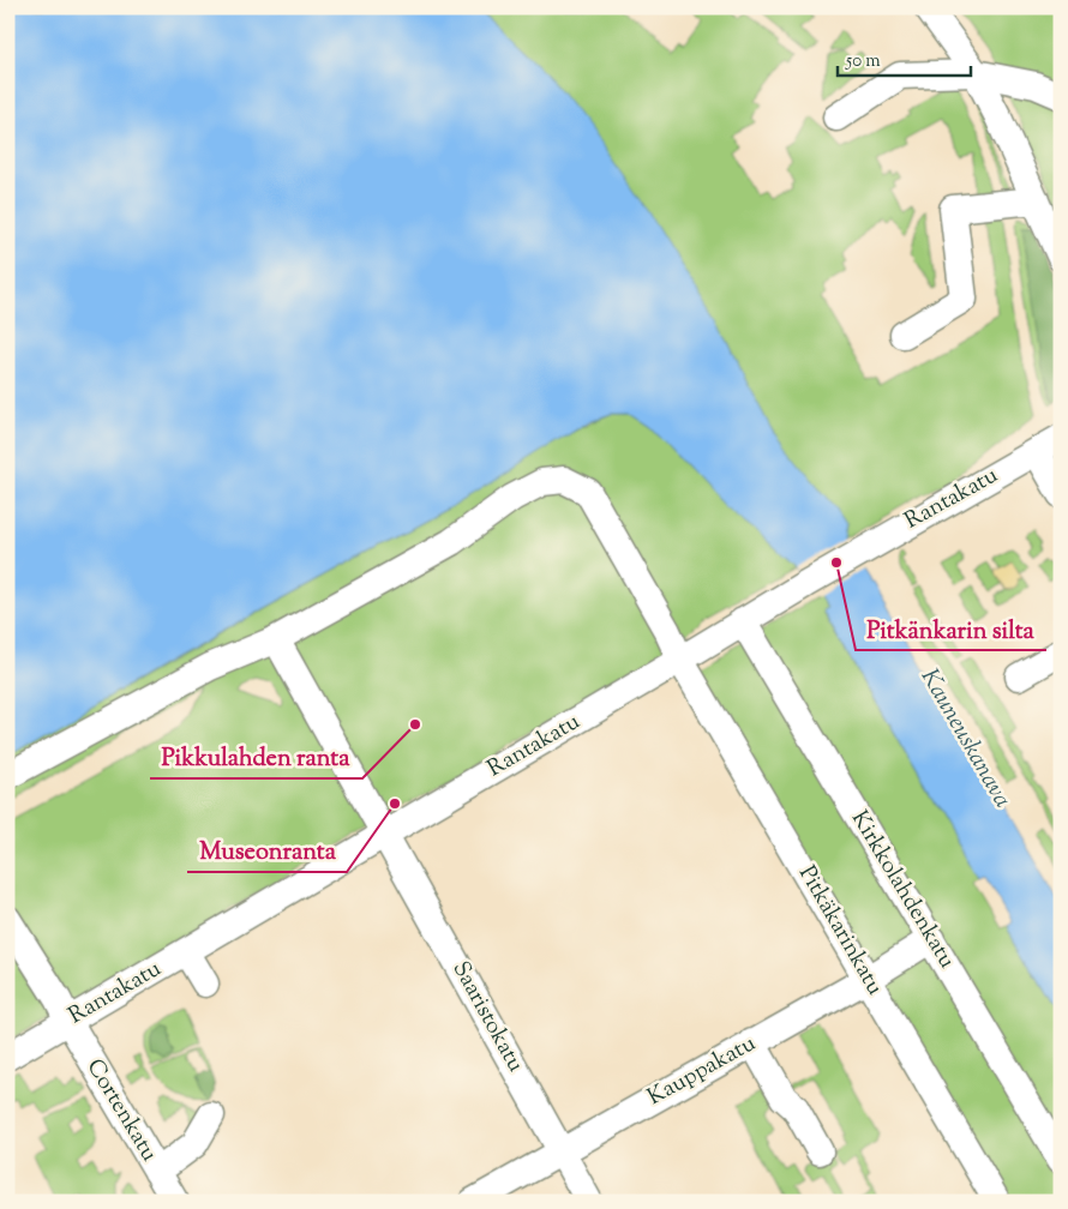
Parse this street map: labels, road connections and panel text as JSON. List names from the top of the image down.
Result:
{
  "streets": {
    "street": [
      "Rantakatu",
      "Kirkkolahdenkatu",
      "Pitkäkarinkatu",
      "Saaristokatu",
      "Kauppakatu",
      "Cortenkatu"
    ]
  },
  "crossings": [
    ["Rantakatu", "Kirkkolahdenkatu"],
    ["Rantakatu", "Pitkäkarinkatu"],
    ["Rantakatu", "Saaristokatu"],
    ["Rantakatu", "Cortenkatu"],
    ["Kirkkolahdenkatu", "Kauppakatu"],
    ["Pitkäkarinkatu", "Saaristokatu"],
    ["Pitkäkarinkatu", "Kauppakatu"],
    ["Saaristokatu", "Kauppakatu"]
  ],
  "water": ["Kauneuskanava"],
  "places": ["Pitkänkarin silta", "Pikkulahden ranta", "Museonranta"],
  "scale_bar": "50 m"
}
